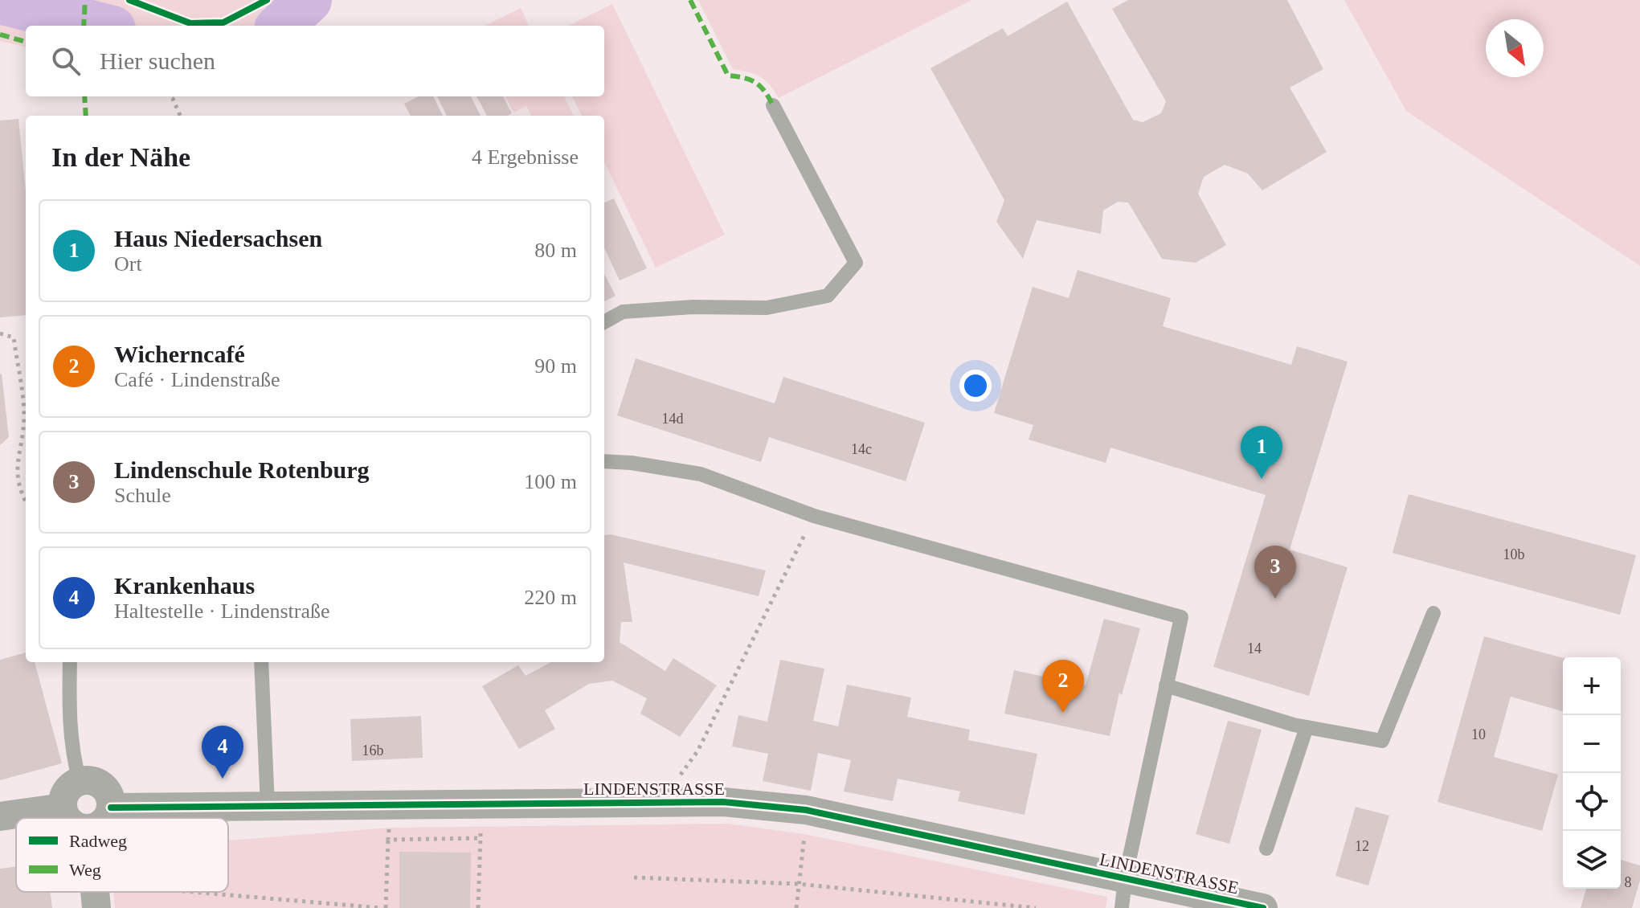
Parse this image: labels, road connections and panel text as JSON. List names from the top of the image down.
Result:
{
  "streets": {
    "street": ["LINDENSTRASSE"]
  },
  "house_numbers": [
    "14d",
    "14c",
    "10b",
    "14",
    "10",
    "16b",
    "12",
    "8"
  ],
  "legend": ["Radweg", "Weg"],
  "north": "bottom right",
  "page": {
    "search": "Hier suchen",
    "heading": ["In der Nähe", "4 Ergebnisse"],
    "list": [
      {
        "mark": "1",
        "name": "Haus Niedersachsen",
        "note": "Ort",
        "value": "80 m"
      },
      {
        "mark": "2",
        "name": "Wicherncafé",
        "note": "Café · Lindenstraße",
        "value": "90 m"
      },
      {
        "mark": "3",
        "name": "Lindenschule Rotenburg",
        "note": "Schule",
        "value": "100 m"
      },
      {
        "mark": "4",
        "name": "Krankenhaus",
        "note": "Haltestelle · Lindenstraße",
        "value": "220 m"
      }
    ],
    "pins": [
      "1",
      "3",
      "2",
      "4"
    ],
    "map_buttons": ["+", "−"]
  }
}
